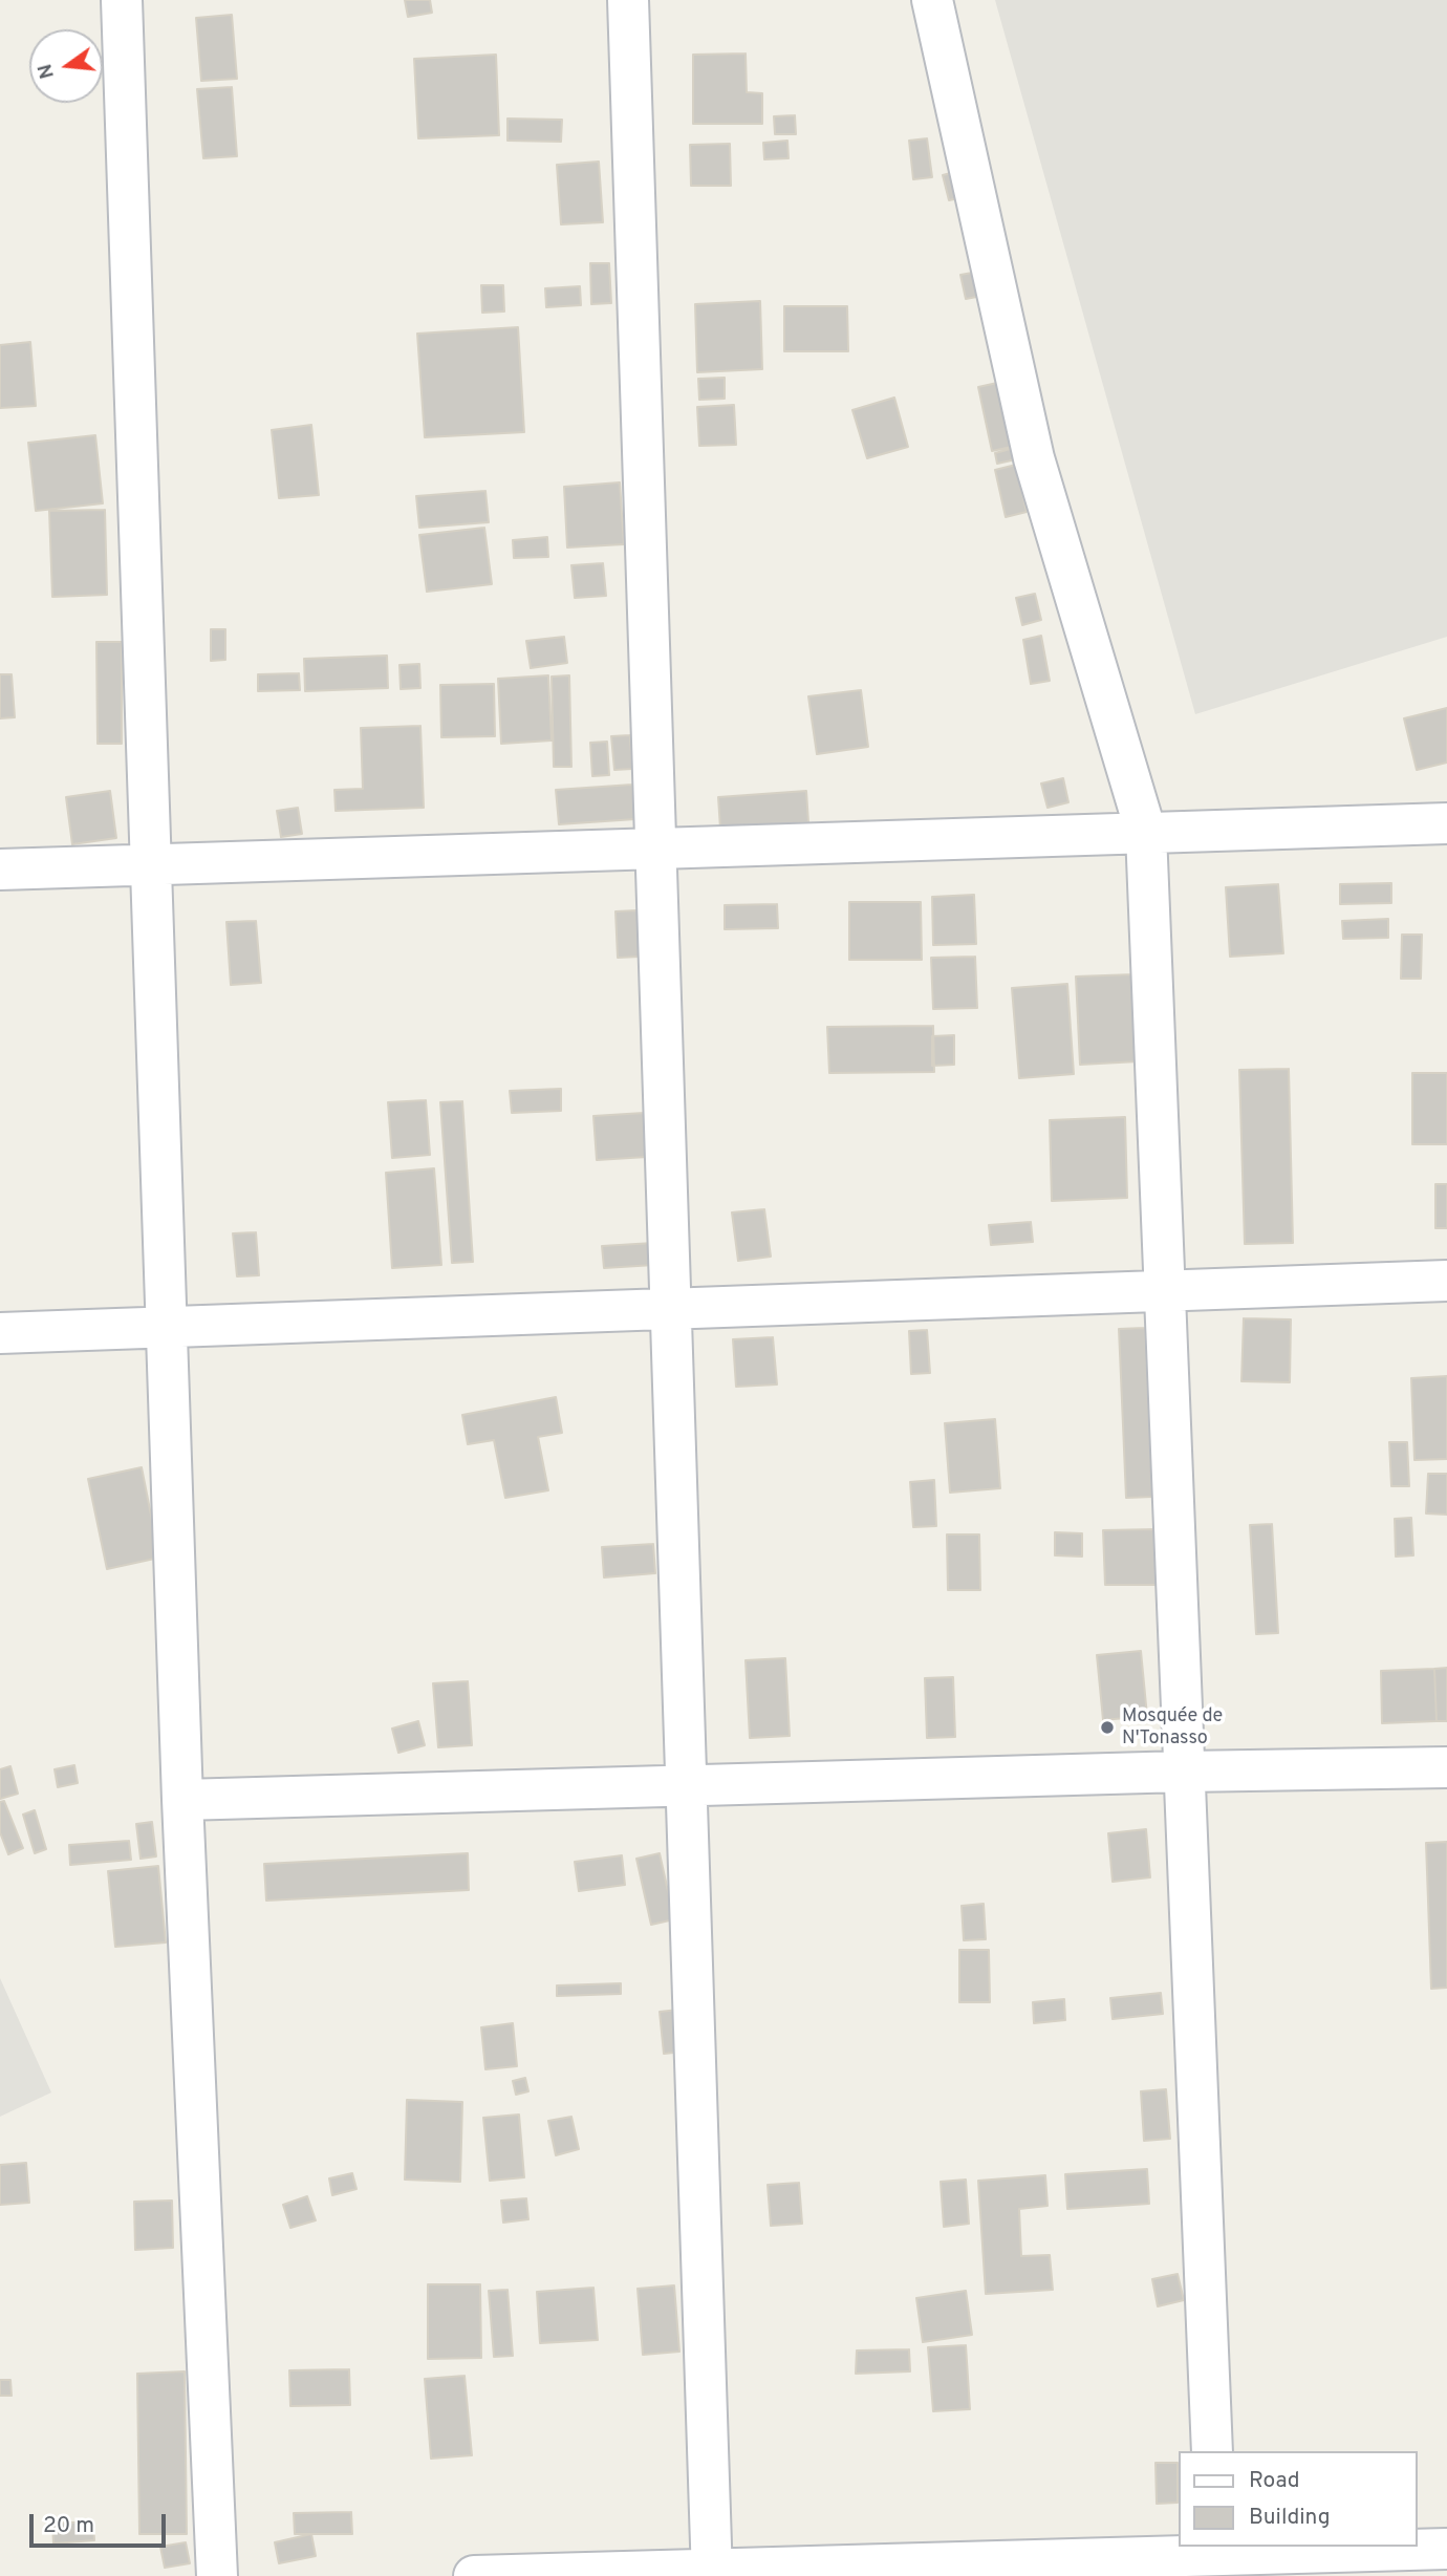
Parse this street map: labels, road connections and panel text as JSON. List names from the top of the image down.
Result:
{
  "places": ["Mosquée de N'Tonasso"],
  "legend": ["Road", "Building"],
  "scale_bar": "20 m",
  "north": "left"
}
